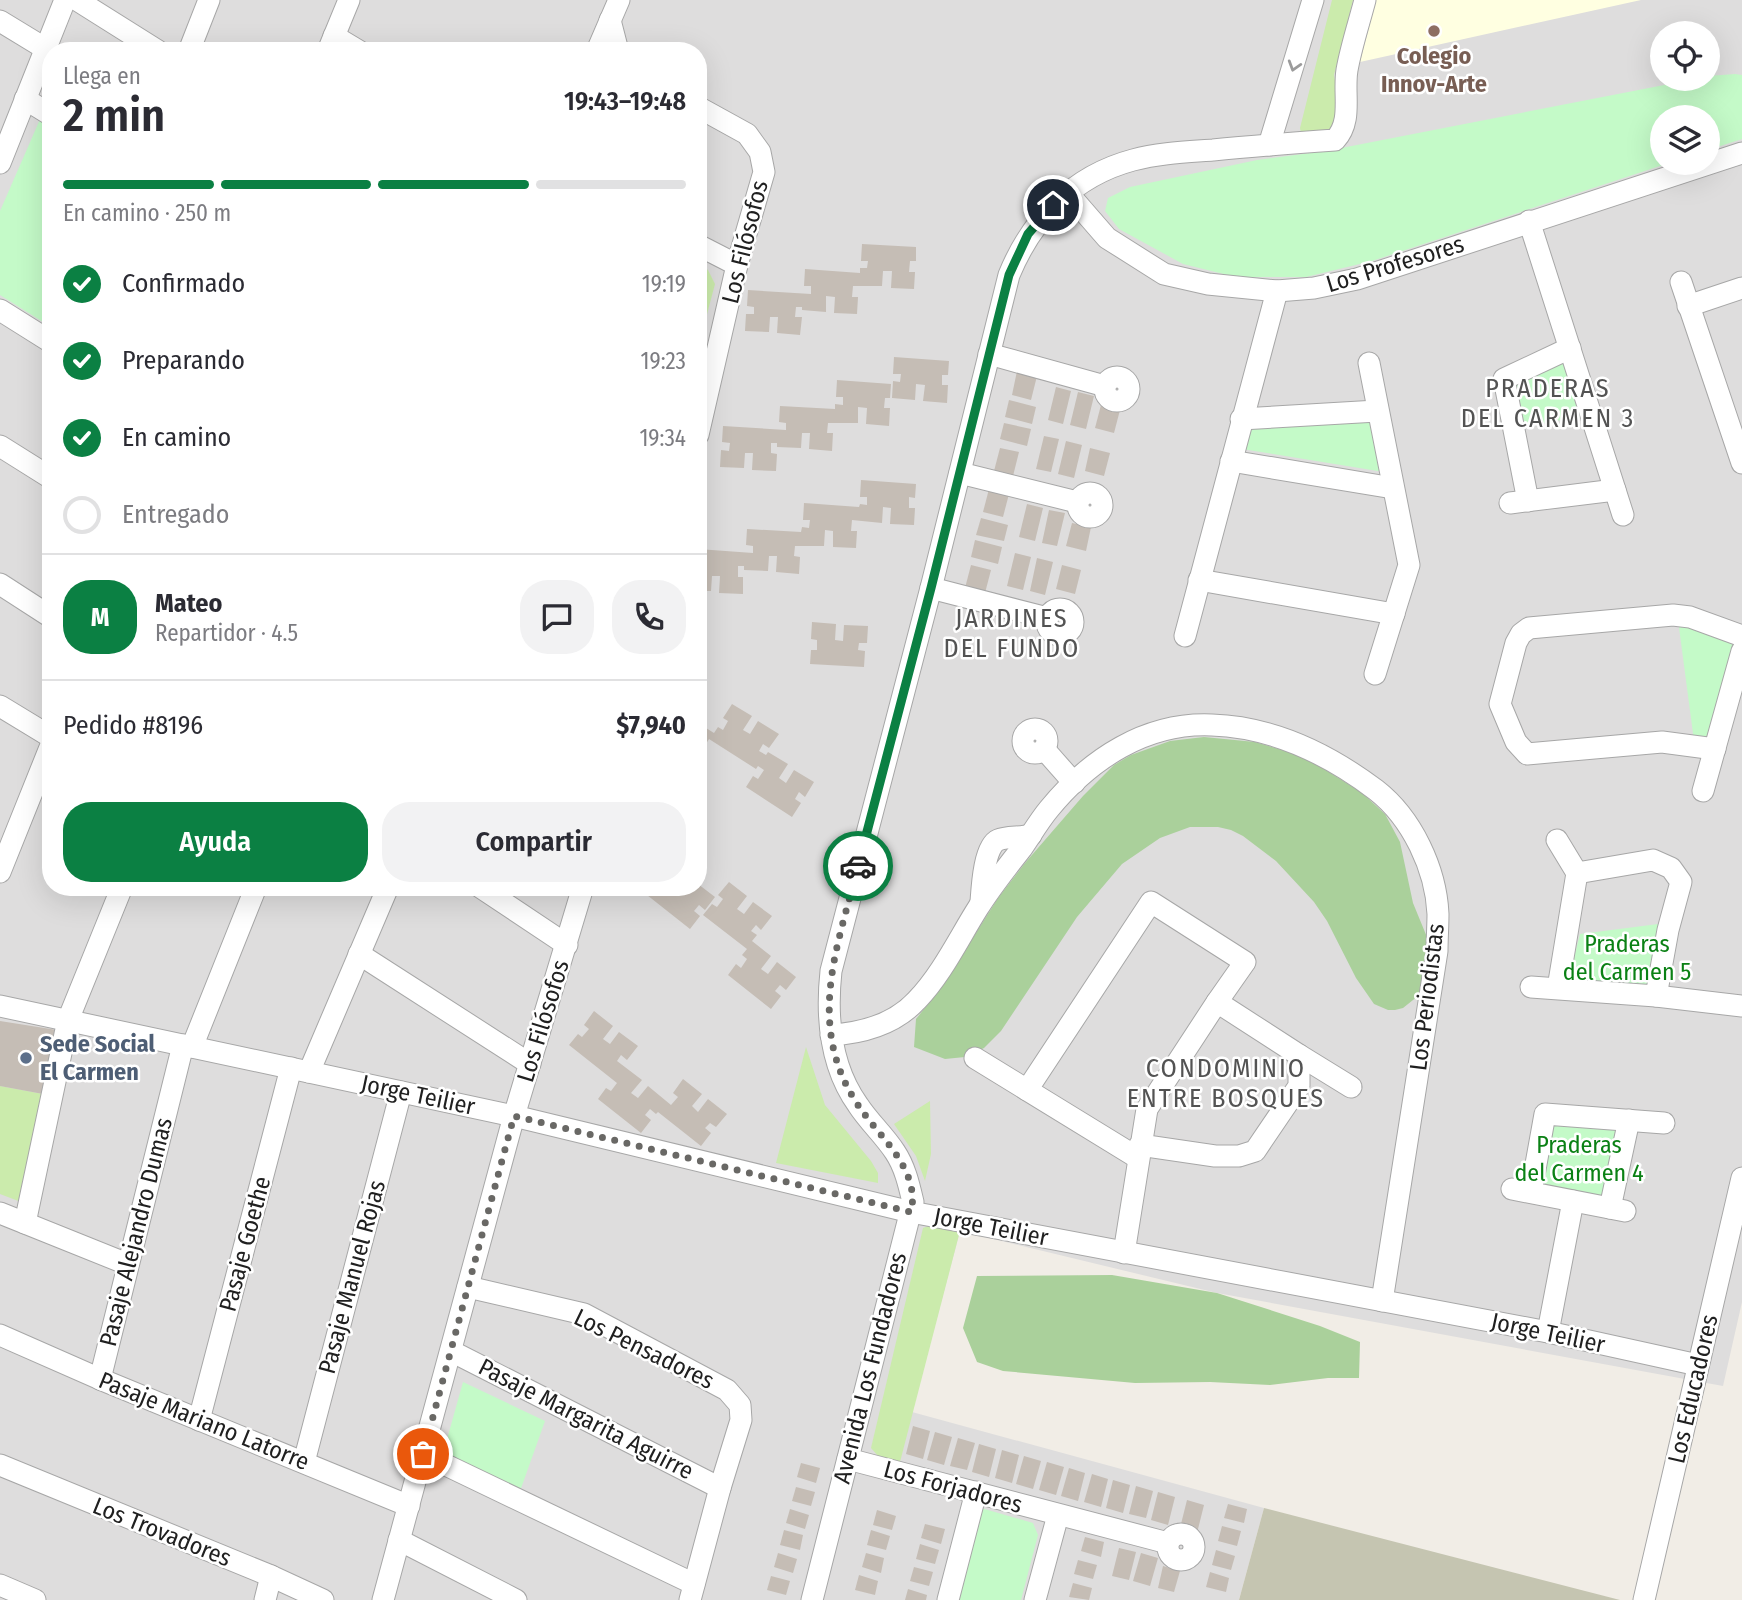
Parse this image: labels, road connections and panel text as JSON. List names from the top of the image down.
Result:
{
  "streets": {
    "street": [
      "Los Filósofos",
      "Los Profesores",
      "Los Periodistas",
      "Jorge Teilier",
      "Pasaje Alejandro Dumas",
      "Pasaje Goethe",
      "Pasaje Manuel Rojas",
      "Los Pensadores",
      "Avenida Los Fundadores",
      "Los Educadores",
      "Pasaje Margarita Aguirre",
      "Pasaje Mariano Latorre",
      "Los Forjadores",
      "Los Trovadores"
    ]
  },
  "crossings": [
    ["Los Filósofos", "Jorge Teilier"],
    ["Los Filósofos", "Los Pensadores"],
    ["Los Filósofos", "Pasaje Margarita Aguirre"],
    ["Los Filósofos", "Pasaje Mariano Latorre"],
    ["Los Profesores", "Avenida Los Fundadores"],
    ["Los Periodistas", "Jorge Teilier"],
    ["Los Periodistas", "Avenida Los Fundadores"],
    ["Jorge Teilier", "Pasaje Alejandro Dumas"],
    ["Jorge Teilier", "Pasaje Goethe"],
    ["Jorge Teilier", "Pasaje Manuel Rojas"],
    ["Jorge Teilier", "Avenida Los Fundadores"],
    ["Jorge Teilier", "Los Educadores"],
    ["Pasaje Alejandro Dumas", "Pasaje Mariano Latorre"],
    ["Pasaje Goethe", "Pasaje Mariano Latorre"],
    ["Pasaje Manuel Rojas", "Pasaje Mariano Latorre"],
    ["Los Pensadores", "Pasaje Margarita Aguirre"],
    ["Avenida Los Fundadores", "Los Forjadores"]
  ],
  "districts": ["PRADERAS DEL CARMEN 3", "JARDINES DEL FUNDO", "CONDOMINIO ENTRE BOSQUES"],
  "parks": ["Praderas del Carmen 5", "Praderas del Carmen 4"],
  "places": ["Colegio Innov-Arte", "Sede Social El Carmen"],
  "page": {
    "heading": ["2 min", "Llega en", "19:43–19:48"],
    "panel": [
      "Mateo",
      "Repartidor · 4.5",
      "Pedido #8196",
      "$7,940"
    ],
    "bar": "En camino · 250 m",
    "list": [
      ["Confirmado", "19:19"],
      ["Preparando", "19:23"],
      ["En camino", "19:34"],
      "Entregado"
    ],
    "round": "M",
    "buttons": ["Ayuda", "Compartir"]
  }
}
